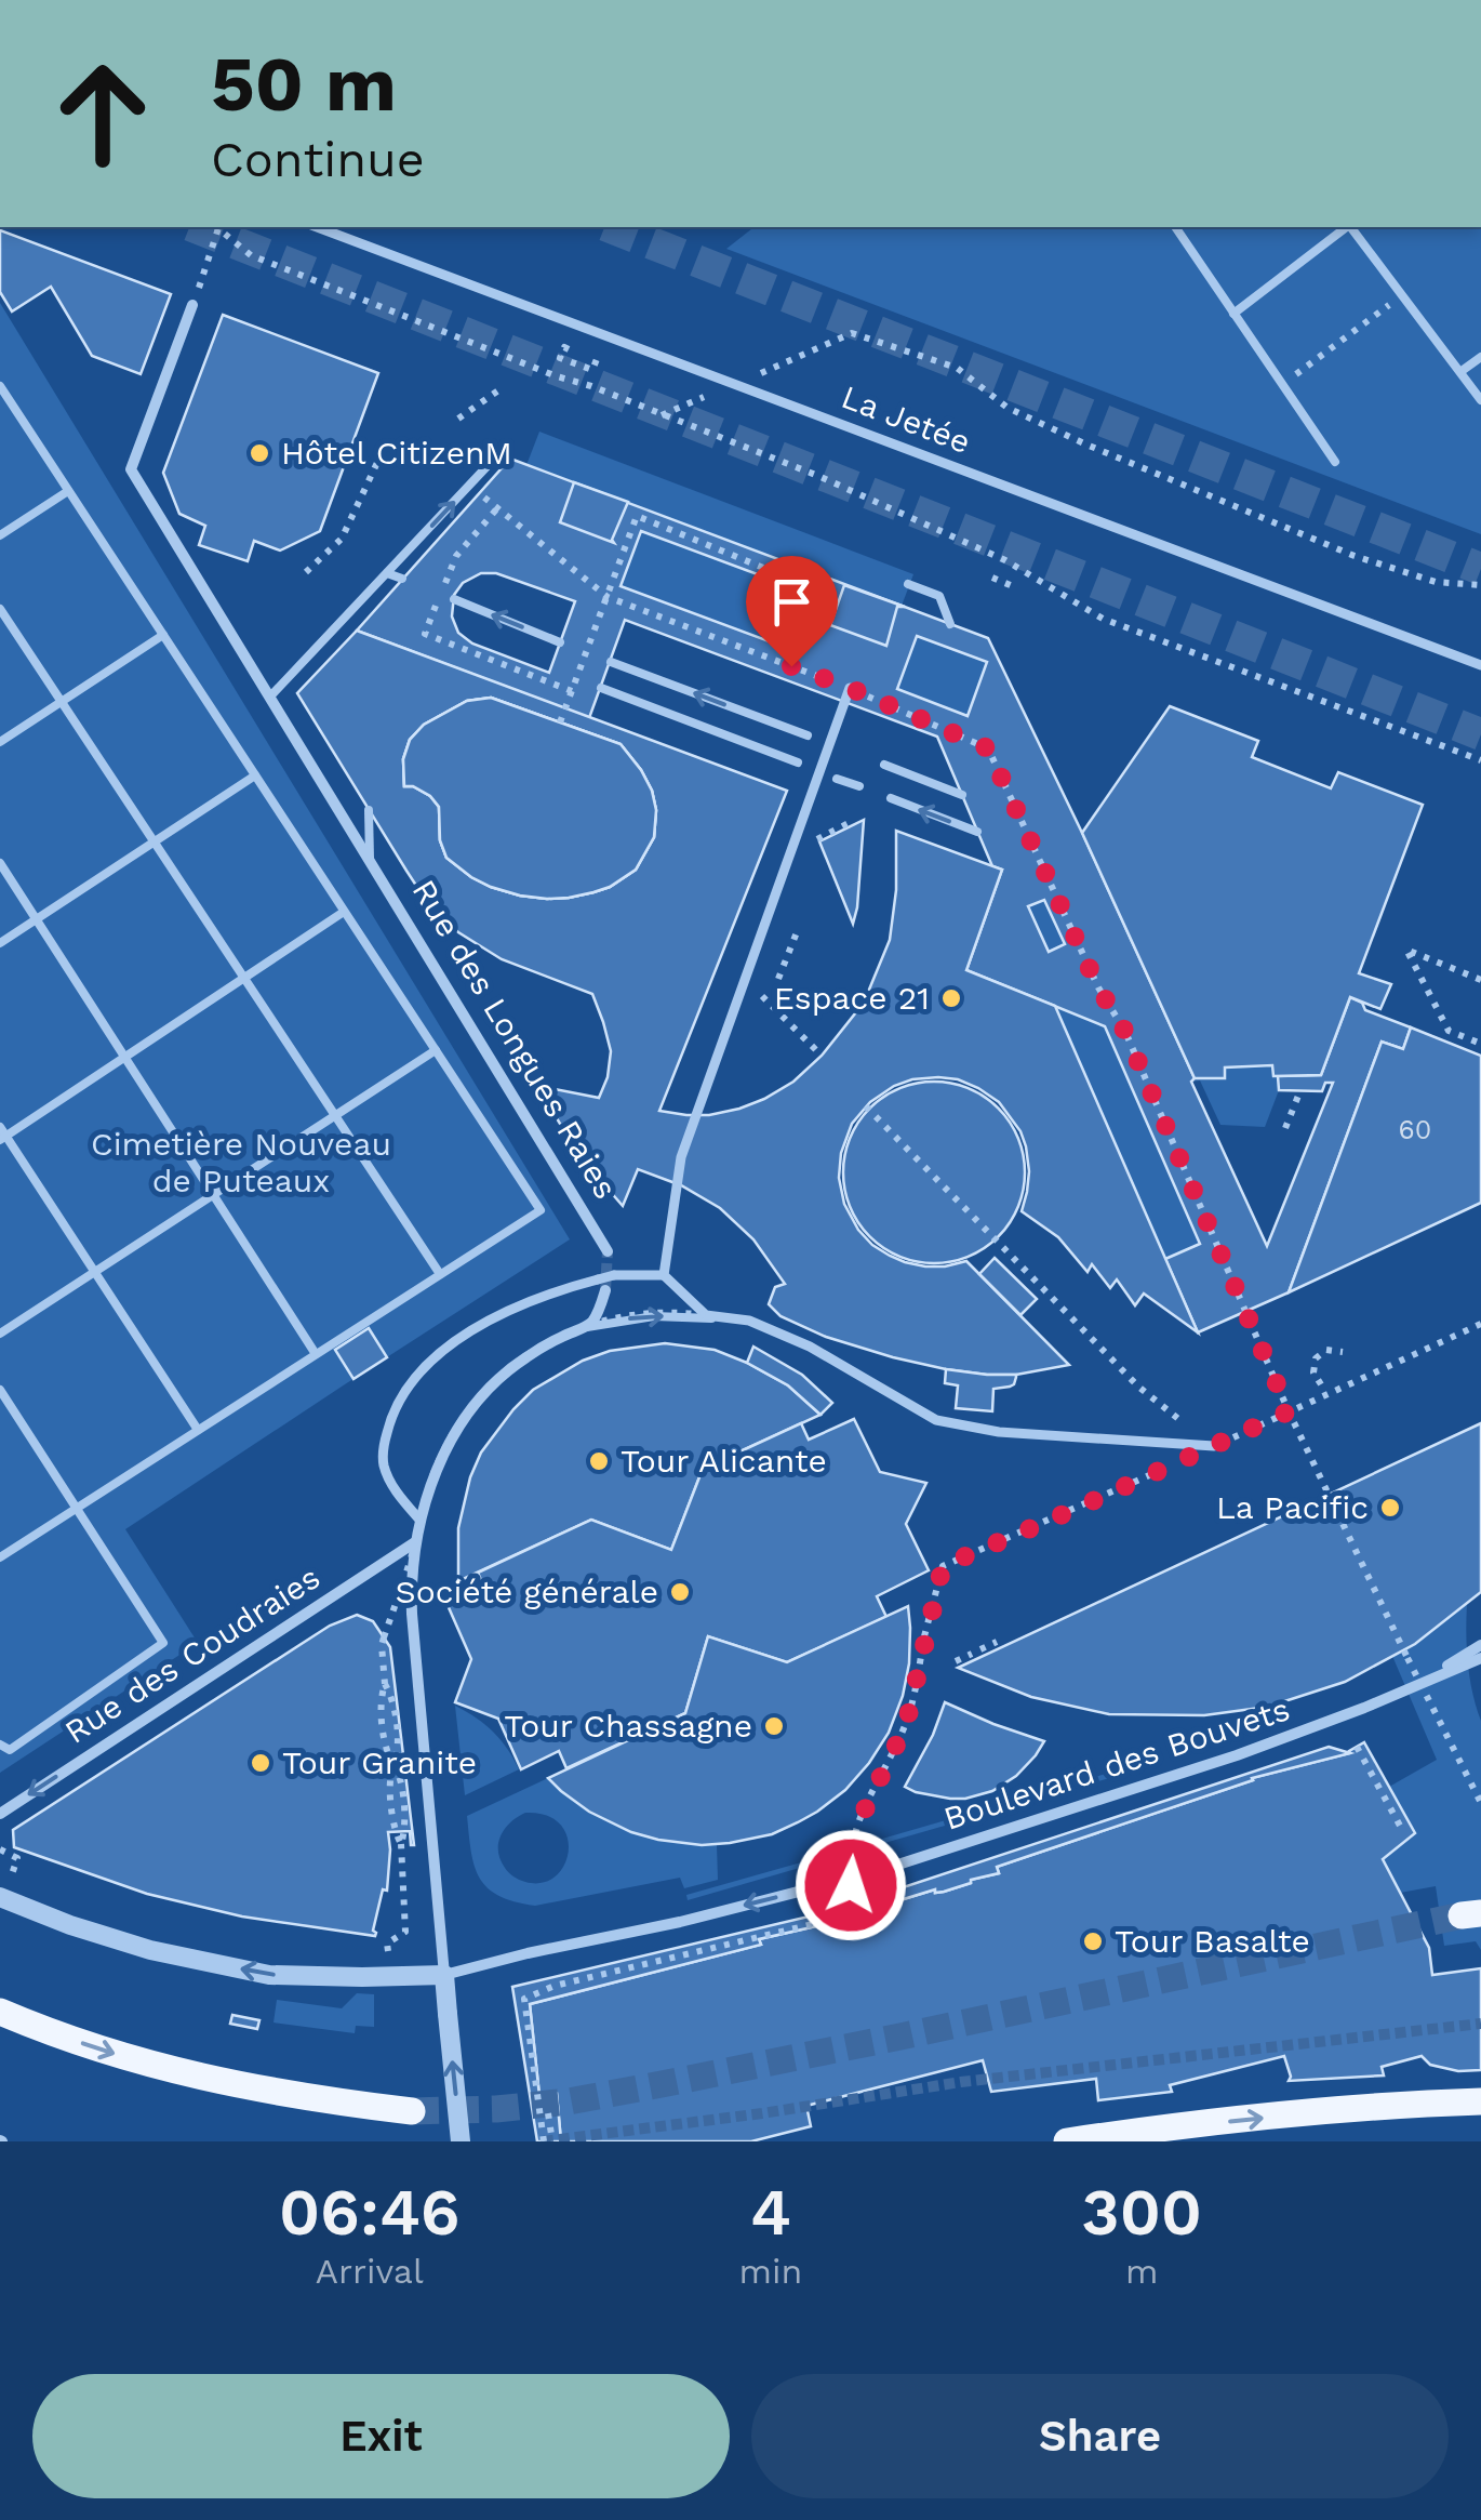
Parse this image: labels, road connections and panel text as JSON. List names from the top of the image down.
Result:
{
  "streets": {
    "street": [
      "La Jetée",
      "Rue des Longues Raies",
      "Rue des Coudraies",
      "Boulevard des Bouvets"
    ]
  },
  "one_way": ["Rue des Coudraies", "Boulevard des Bouvets"],
  "parks": ["Cimetière Nouveau de Puteaux"],
  "places": [
    "Hôtel CitizenM",
    "Espace 21",
    "Tour Alicante",
    "La Pacific",
    "Société générale",
    "Tour Chassagne",
    "Tour Granite",
    "Tour Basalte"
  ],
  "house_numbers": ["60"],
  "page": {
    "turn": ["50 m", "Continue"],
    "eta": [
      "06:46",
      "Arrival",
      "4",
      "min",
      "300",
      "m"
    ],
    "buttons": ["Exit", "Share"]
  }
}
